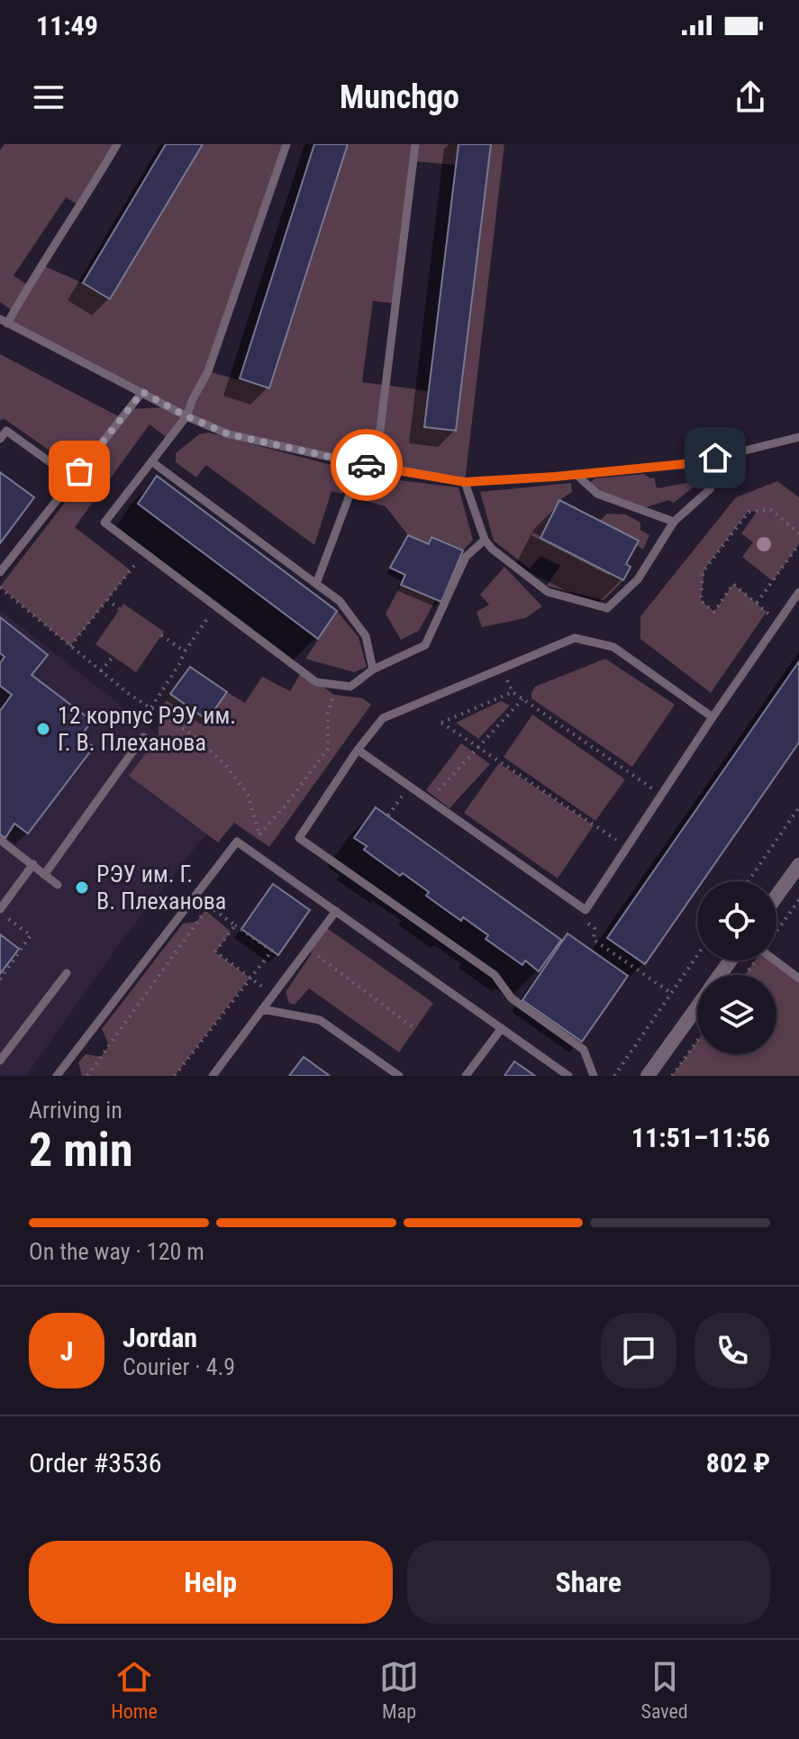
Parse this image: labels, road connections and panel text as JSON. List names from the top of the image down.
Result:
{
  "places": ["12 корпус РЭУ им. Г. В. Плеханова", "РЭУ им. Г. В. Плеханова"],
  "page": {
    "status": "11:49",
    "header": "Munchgo",
    "heading": ["2 min", "Arriving in", "11:51–11:56"],
    "panel": [
      "Jordan",
      "Courier · 4.9",
      "Order #3536",
      "802 ₽"
    ],
    "bar": "On the way · 120 m",
    "round": "J",
    "buttons": ["Help", "Share"],
    "tabs": ["Home", "Map", "Saved"]
  }
}
